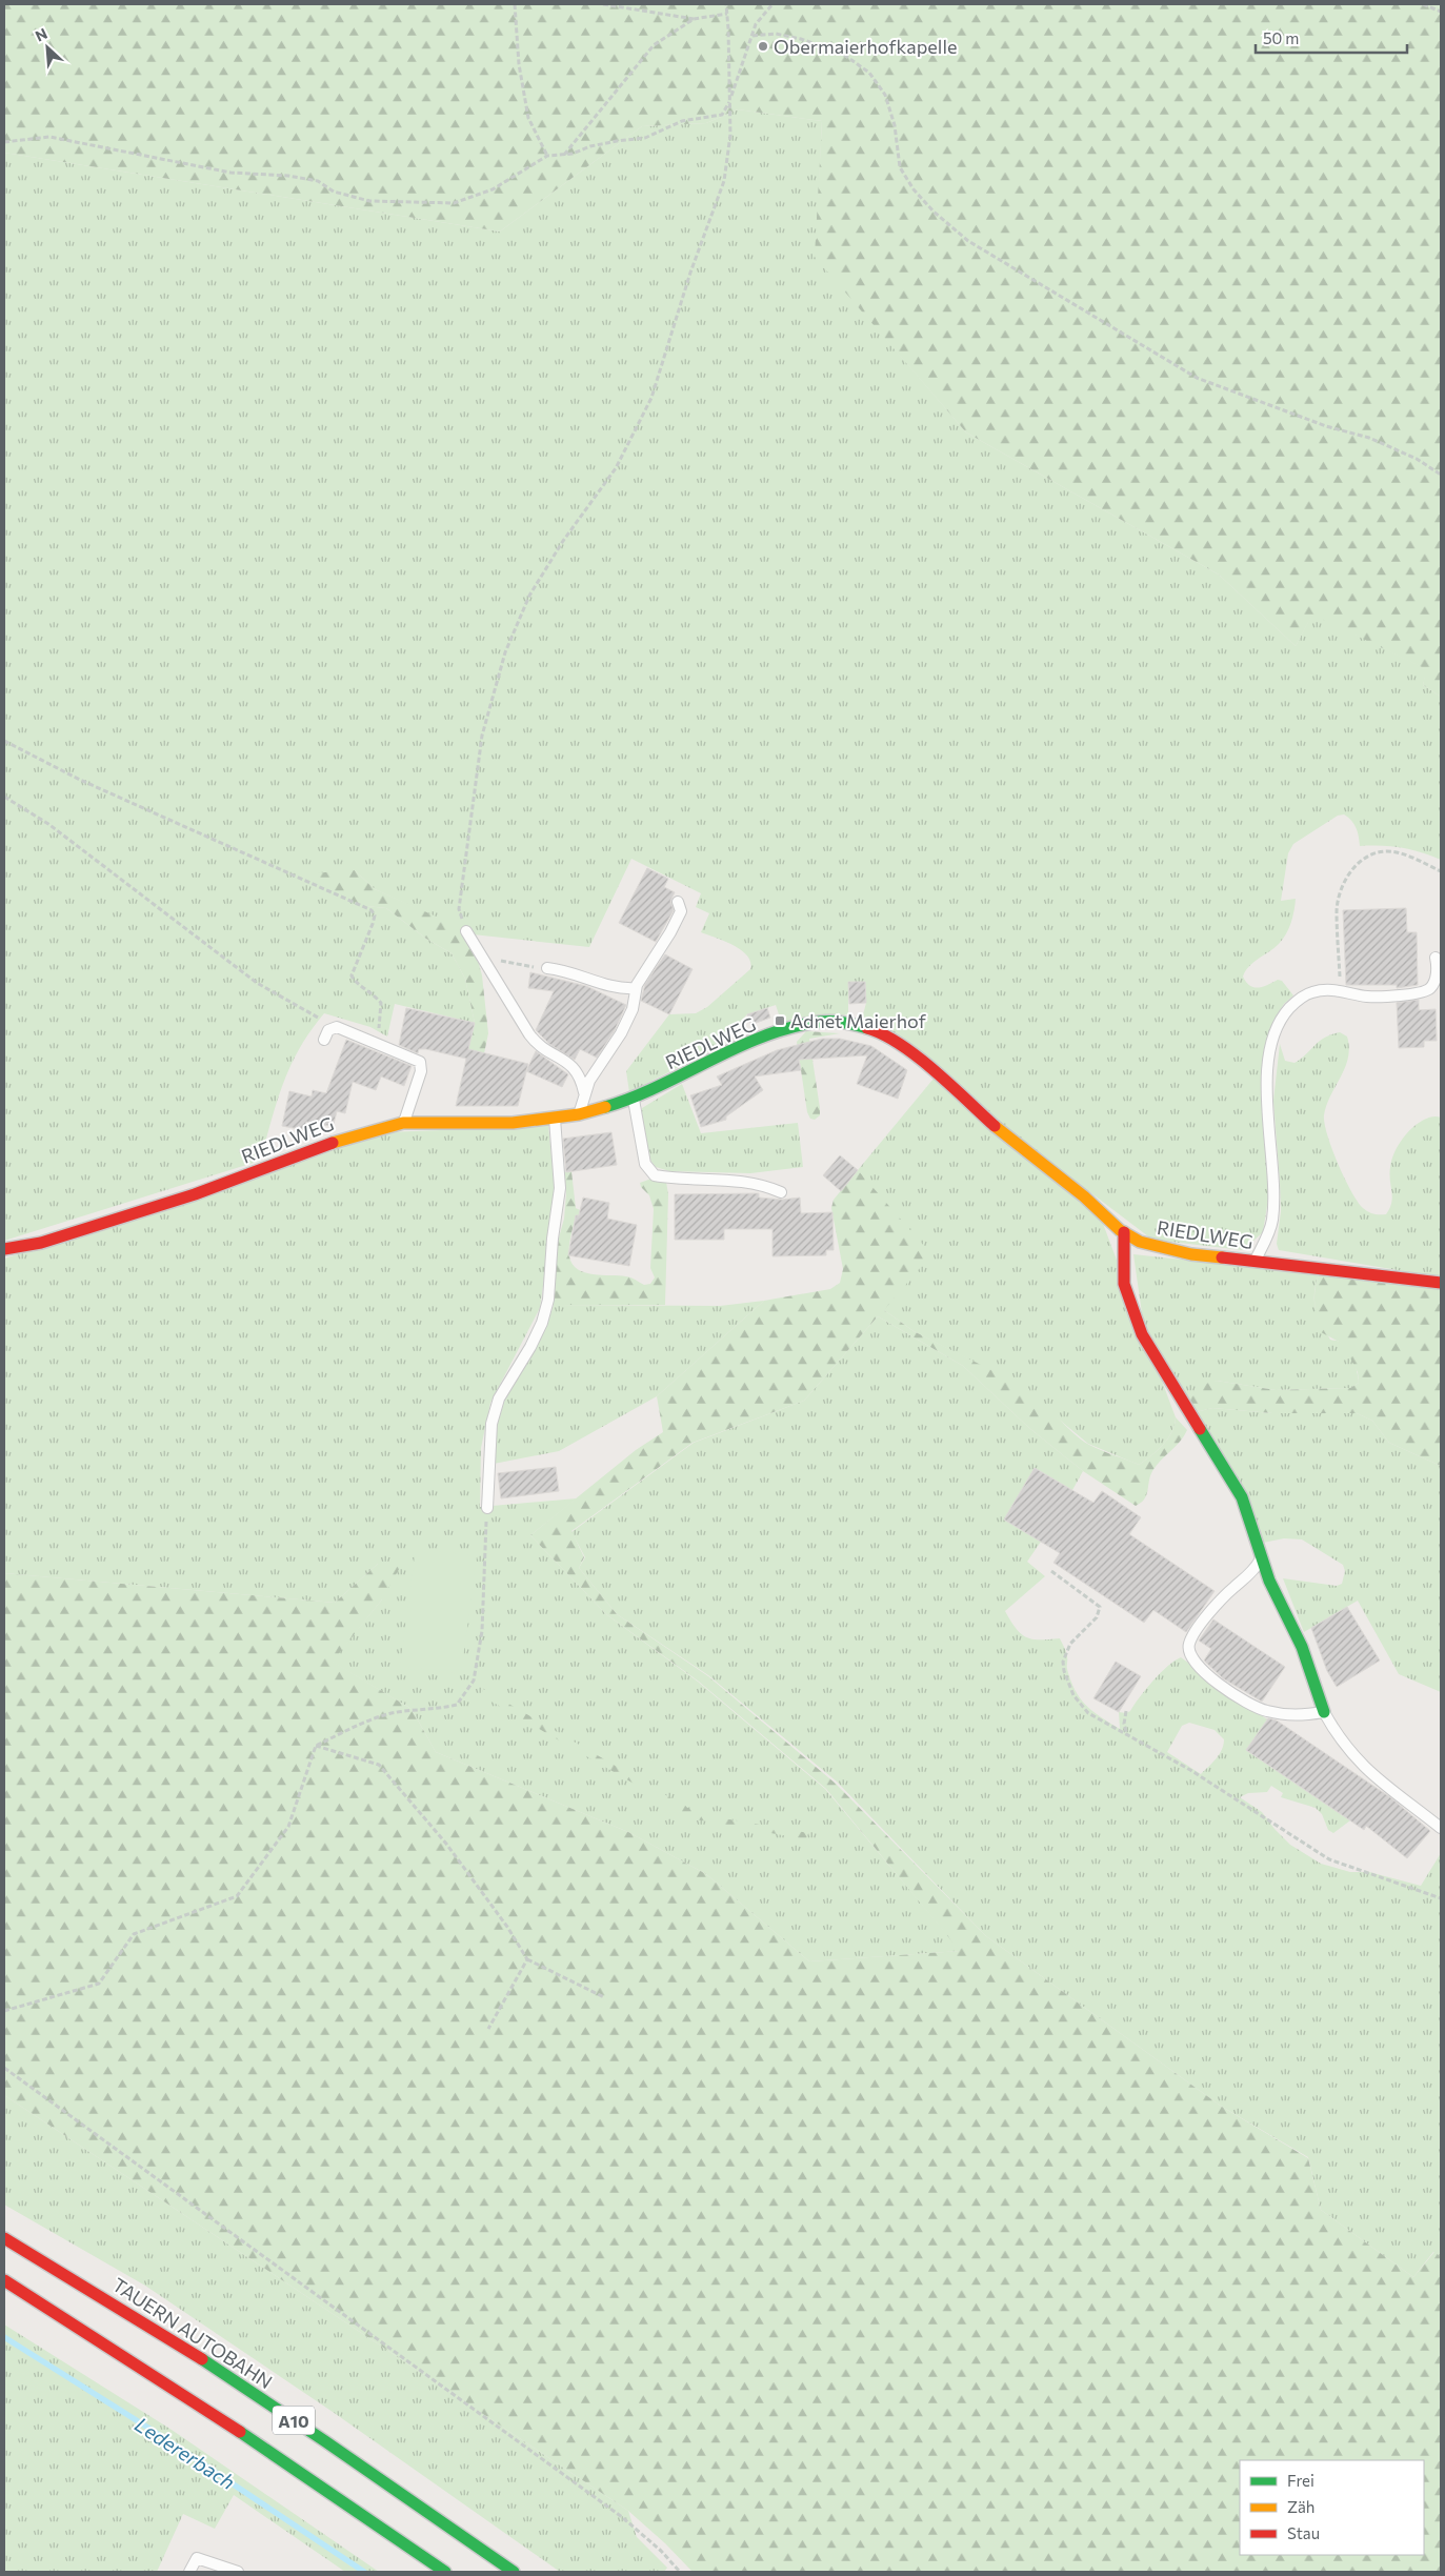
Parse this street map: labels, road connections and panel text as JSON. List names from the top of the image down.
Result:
{
  "streets": {
    "main road": ["RIEDLWEG", "TAUERN AUTOBAHN", "A10"]
  },
  "water": ["Ledererbach"],
  "places": {
    "other": ["Obermaierhofkapelle"],
    "transit": ["Adnet Maierhof"]
  },
  "legend": ["Frei", "Zäh", "Stau"],
  "scale_bar": "50 m",
  "north": "top left"
}
